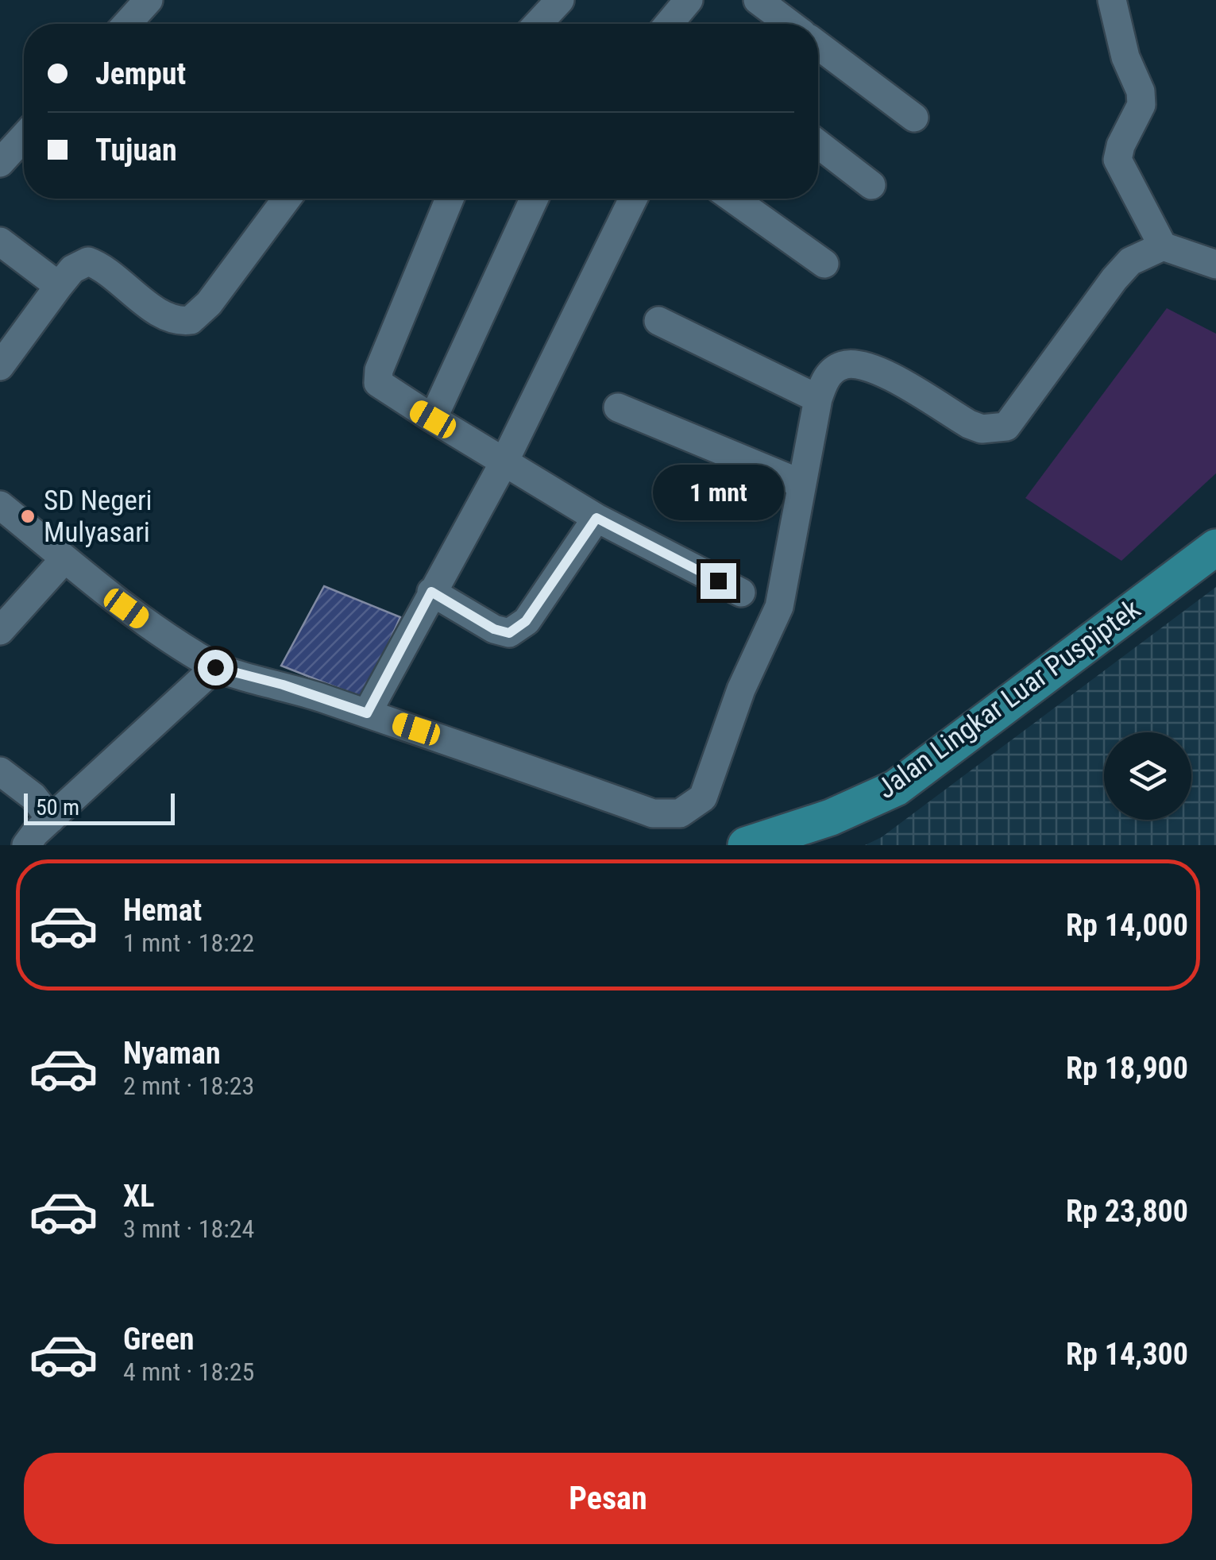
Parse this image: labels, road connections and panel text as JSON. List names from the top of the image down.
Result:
{
  "streets": {
    "main road": ["Jalan Lingkar Luar Puspiptek"]
  },
  "places": ["SD Negeri Mulyasari"],
  "scale_bar": "50 m",
  "page": {
    "banner": ["Jemput", "Tujuan"],
    "bubble": "1 mnt",
    "scale": "50 m",
    "list": [
      {
        "name": "Hemat",
        "note": "1 mnt · 18:22",
        "value": "Rp 14,000"
      },
      {
        "name": "Nyaman",
        "note": "2 mnt · 18:23",
        "value": "Rp 18,900"
      },
      {
        "name": "XL",
        "note": "3 mnt · 18:24",
        "value": "Rp 23,800"
      },
      {
        "name": "Green",
        "note": "4 mnt · 18:25",
        "value": "Rp 14,300"
      }
    ],
    "buttons": "Pesan"
  }
}
